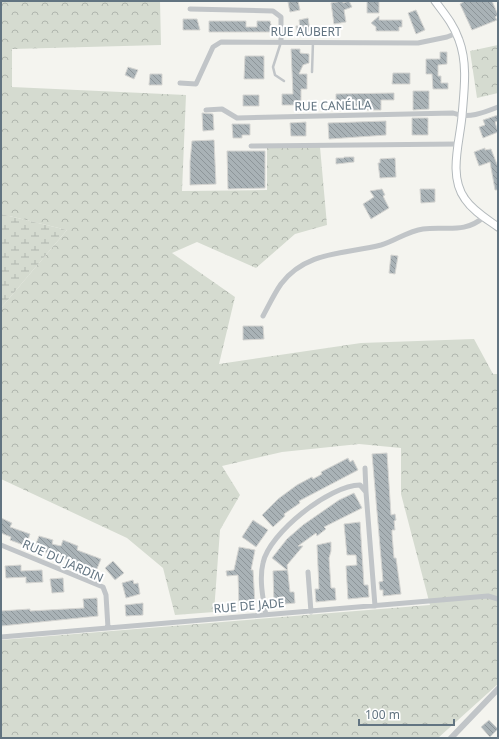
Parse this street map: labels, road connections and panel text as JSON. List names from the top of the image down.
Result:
{
  "streets": {
    "street": [
      "RUE AUBERT",
      "RUE CANÉLLA",
      "RUE DU JARDIN",
      "RUE DE JADE"
    ]
  },
  "crossings": [
    ["RUE DU JARDIN", "RUE DE JADE"]
  ],
  "scale_bar": "100 m"
}
